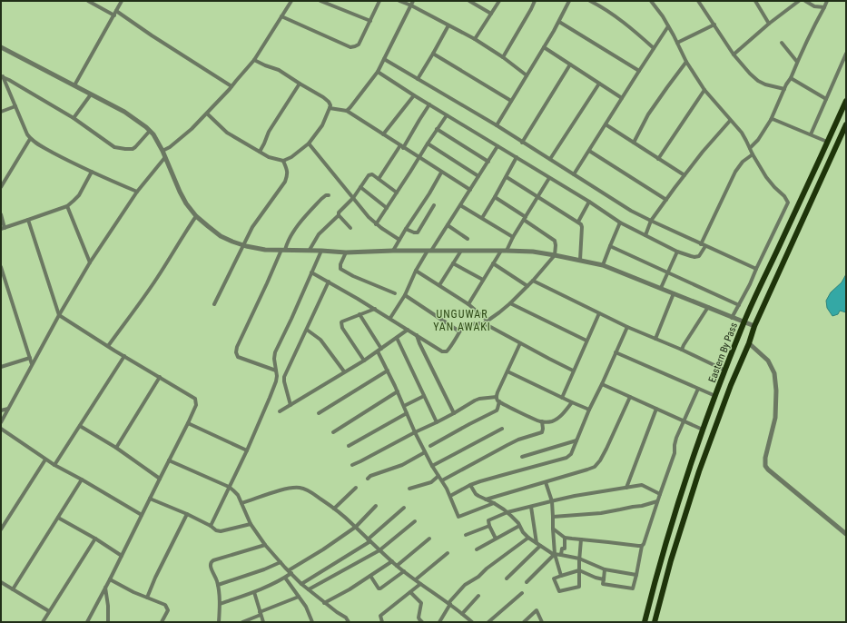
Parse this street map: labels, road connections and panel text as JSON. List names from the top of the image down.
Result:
{
  "streets": {
    "main road": ["Eastern By Pass"]
  },
  "districts": ["UNGUWAR YAN AWAKI"]
}
